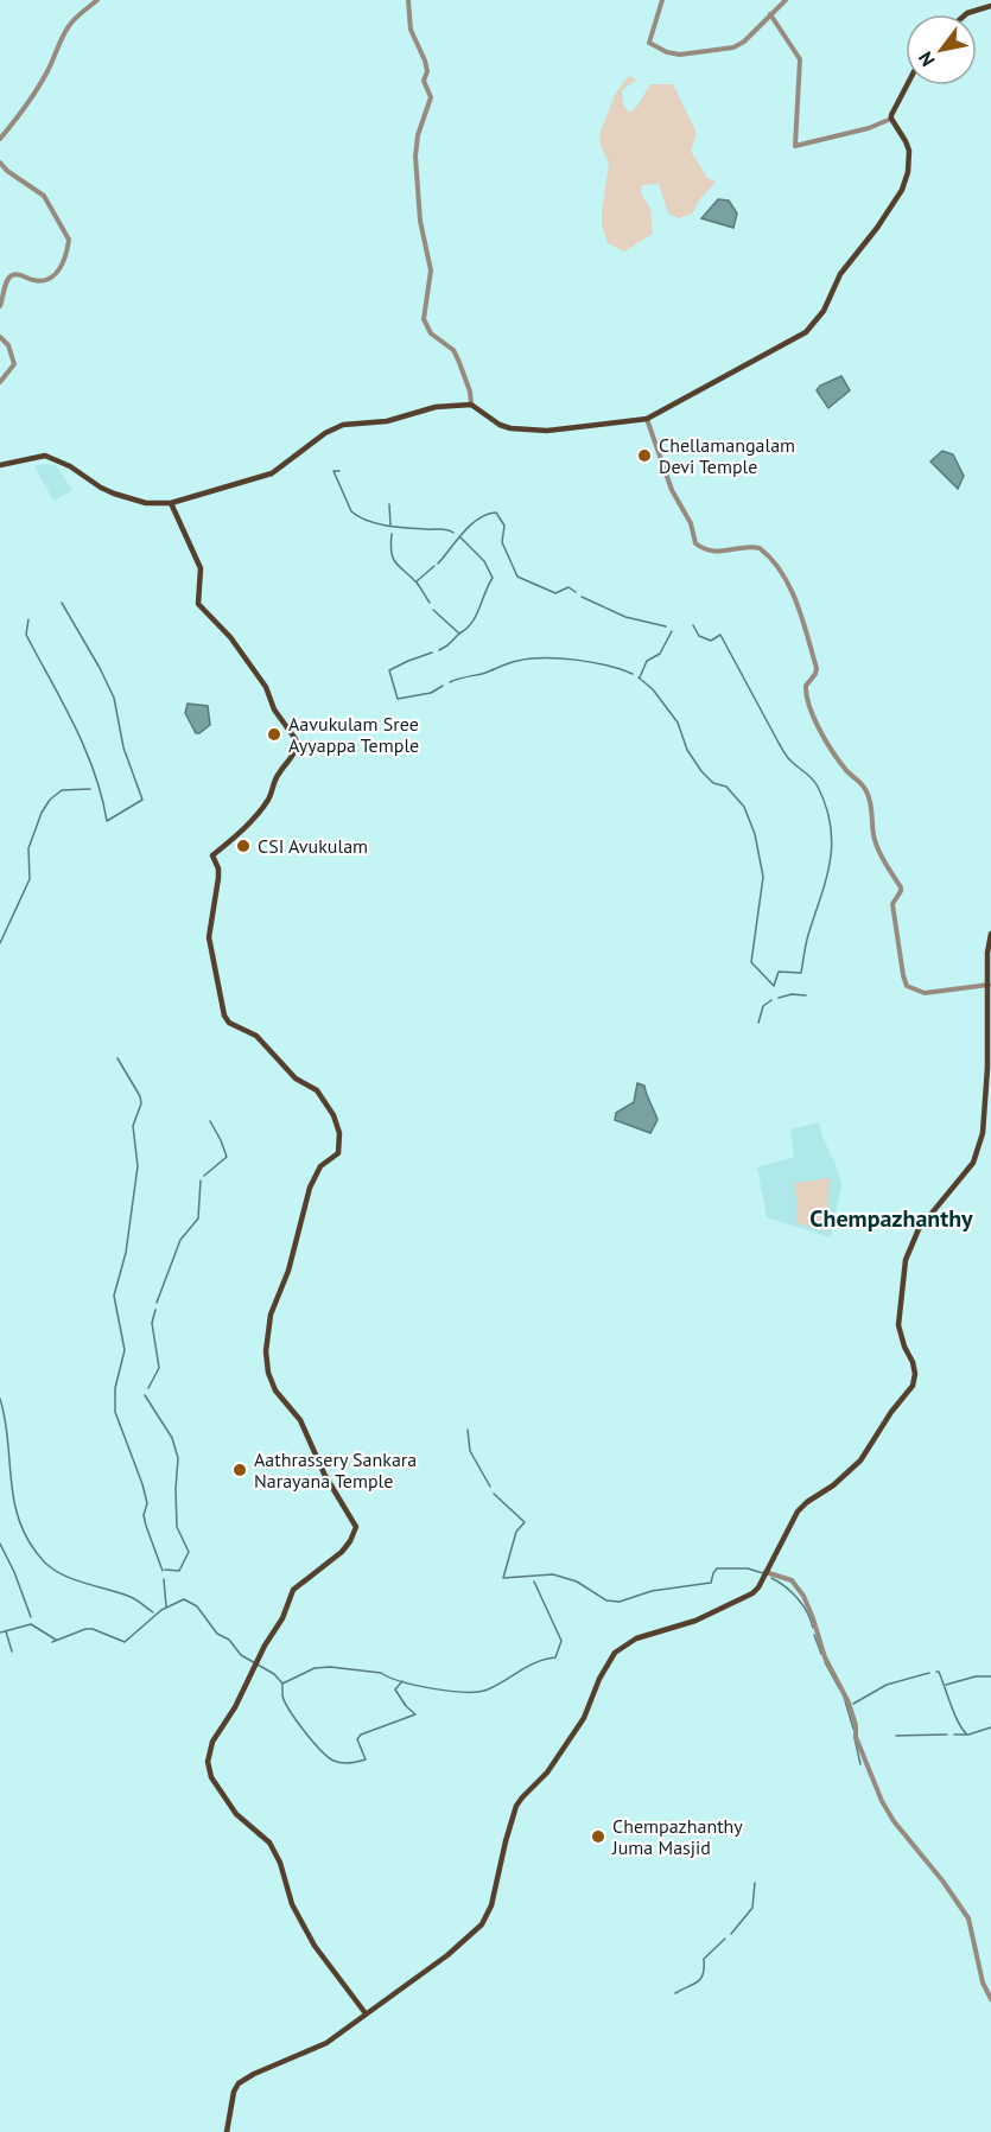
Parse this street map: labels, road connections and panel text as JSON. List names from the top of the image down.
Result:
{
  "districts": ["Chempazhanthy"],
  "places": [
    "Chellamangalam Devi Temple",
    "Aavukulam Sree Ayyappa Temple",
    "CSI Avukulam",
    "Aathrassery Sankara Narayana Temple",
    "Chempazhanthy Juma Masjid"
  ],
  "north": "bottom left"
}
